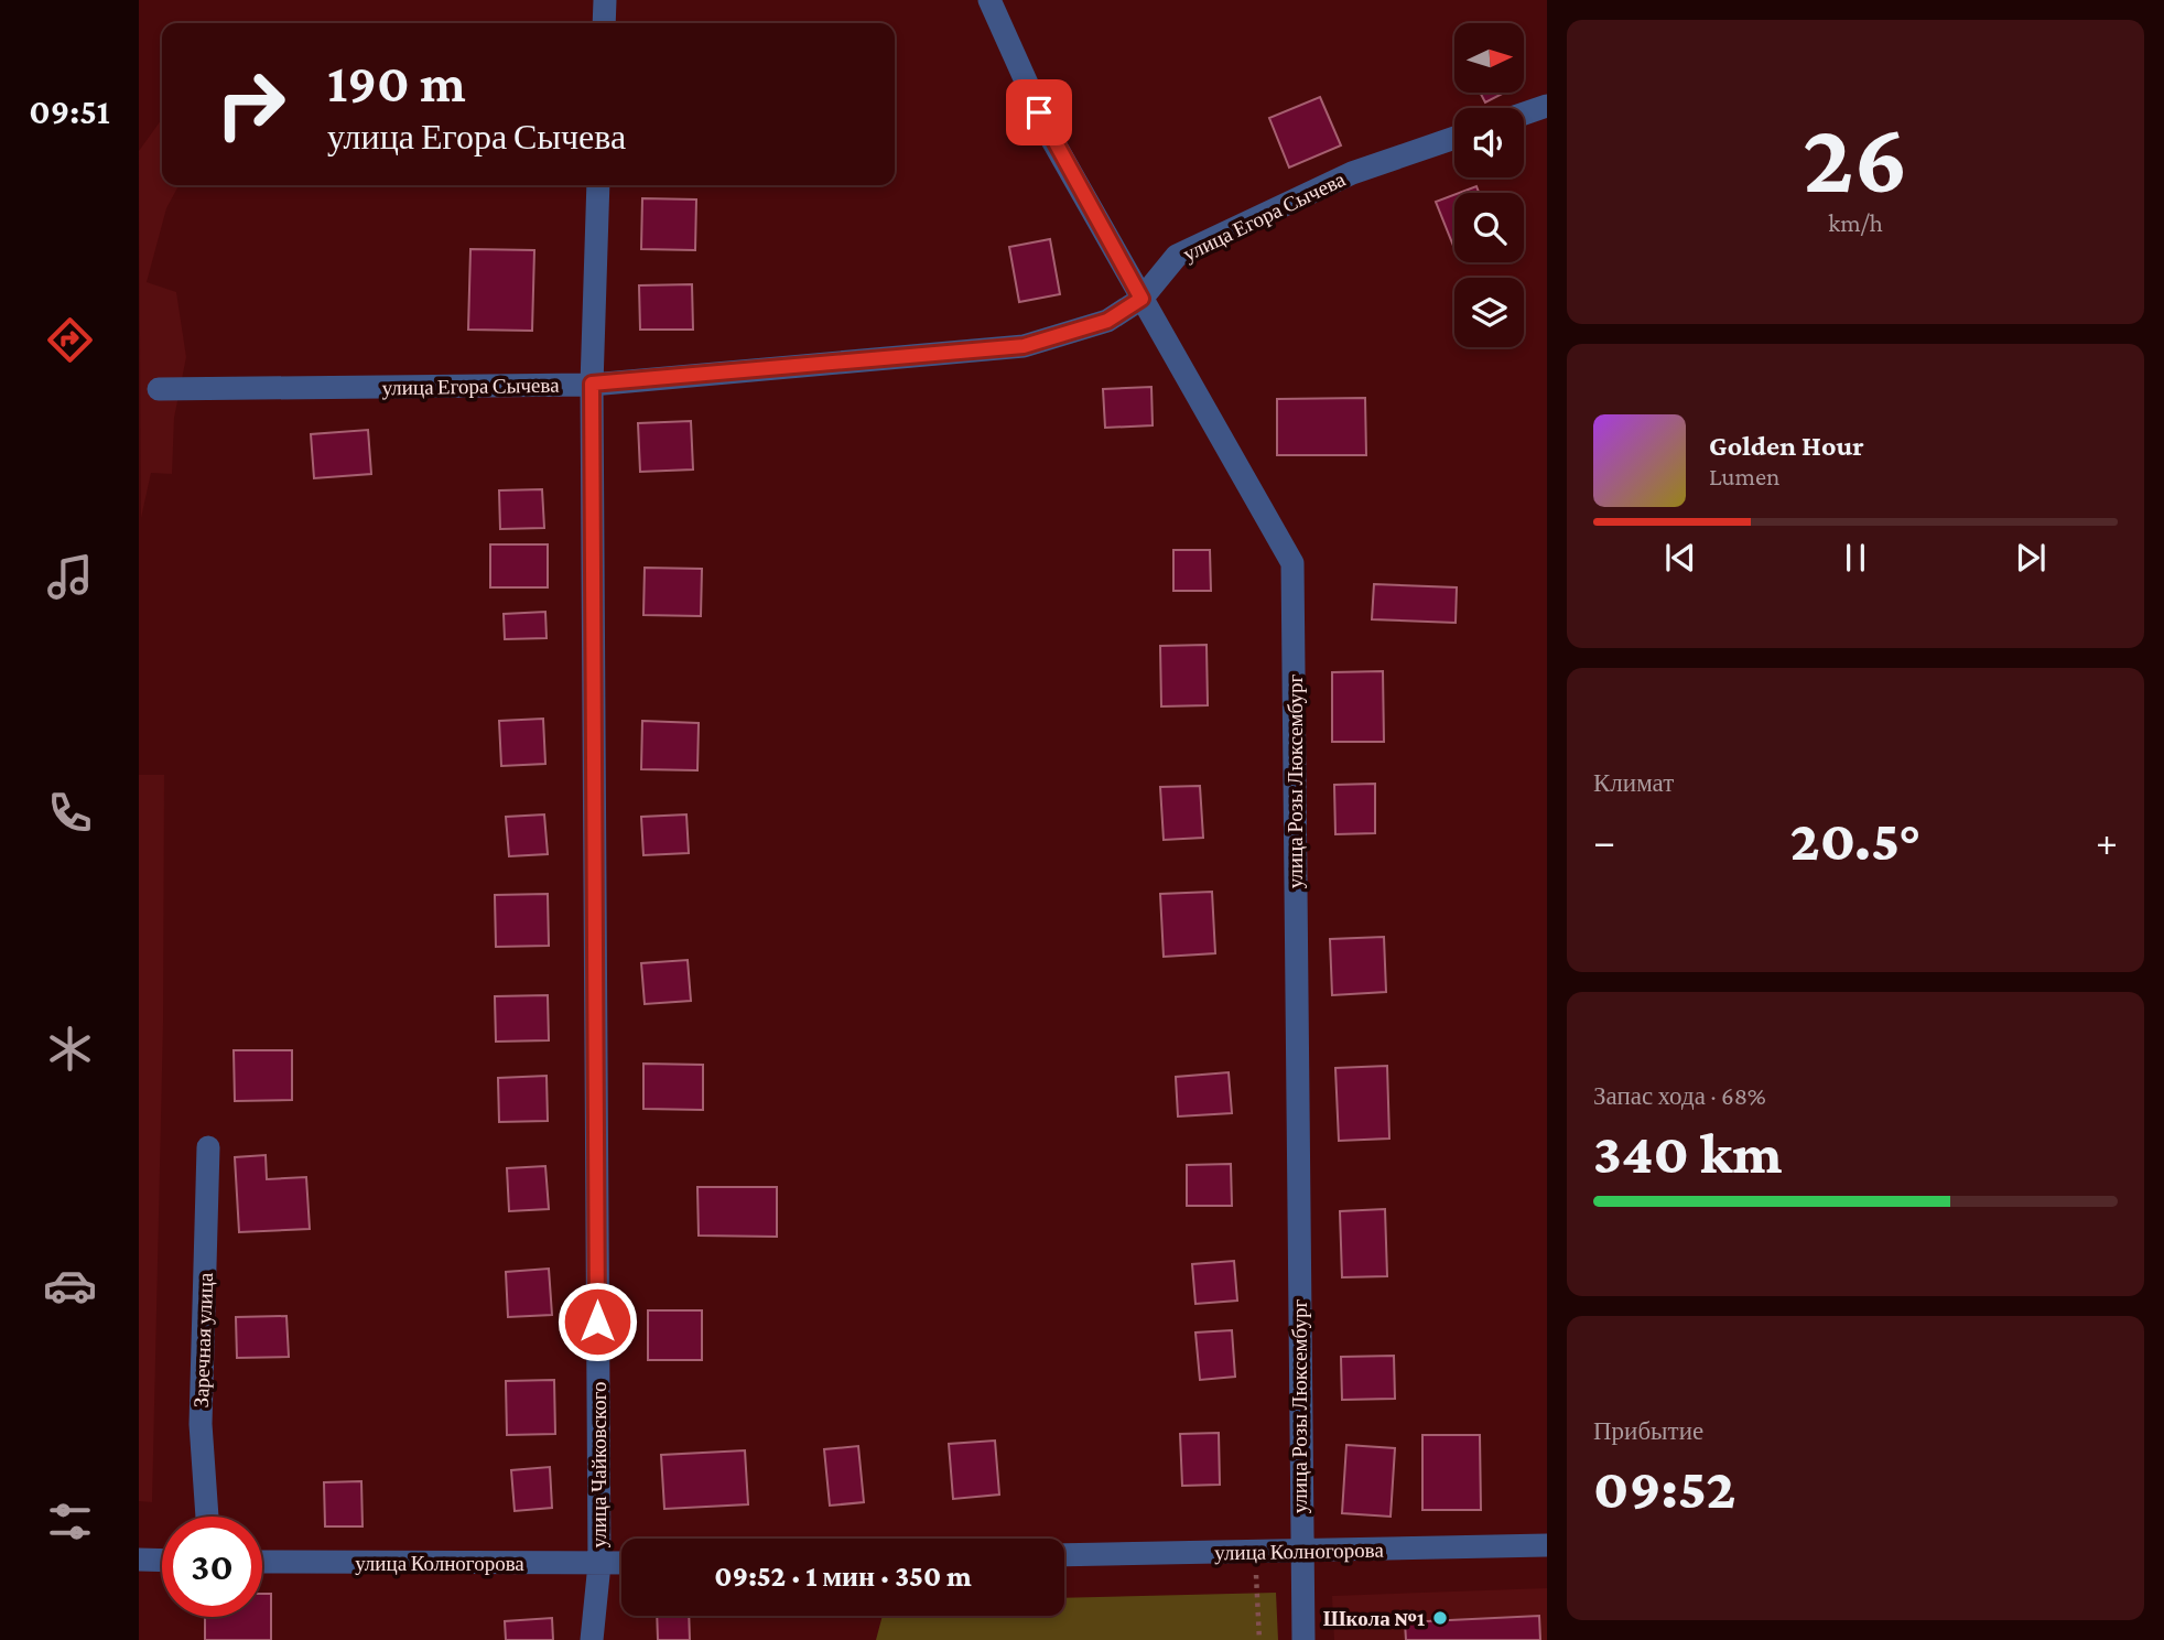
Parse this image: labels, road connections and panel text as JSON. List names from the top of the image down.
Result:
{
  "streets": {
    "street": [
      "улица Егора Сычева",
      "улица Розы Люксембург",
      "Заречная улица",
      "улица Чайковского",
      "улица Колногорова"
    ]
  },
  "crossings": [
    ["улица Егора Сычева", "улица Розы Люксембург"],
    ["улица Егора Сычева", "улица Чайковского"],
    ["улица Розы Люксембург", "улица Колногорова"],
    ["улица Чайковского", "улица Колногорова"]
  ],
  "places": ["Школа №1"],
  "north": "right",
  "page": {
    "tabs": "09:51",
    "tile": [
      ["26", "km/h"],
      "Климат",
      ["Запас хода · 68%", "340 km"],
      ["Прибытие", "09:52"]
    ],
    "turn": ["190 m", "улица Егора Сычева"],
    "song": ["Golden Hour", "Lumen"],
    "heat": ["−", "20.5°", "+"],
    "limit": "30",
    "trip": "09:52 · 1 мин · 350 m"
  }
}
